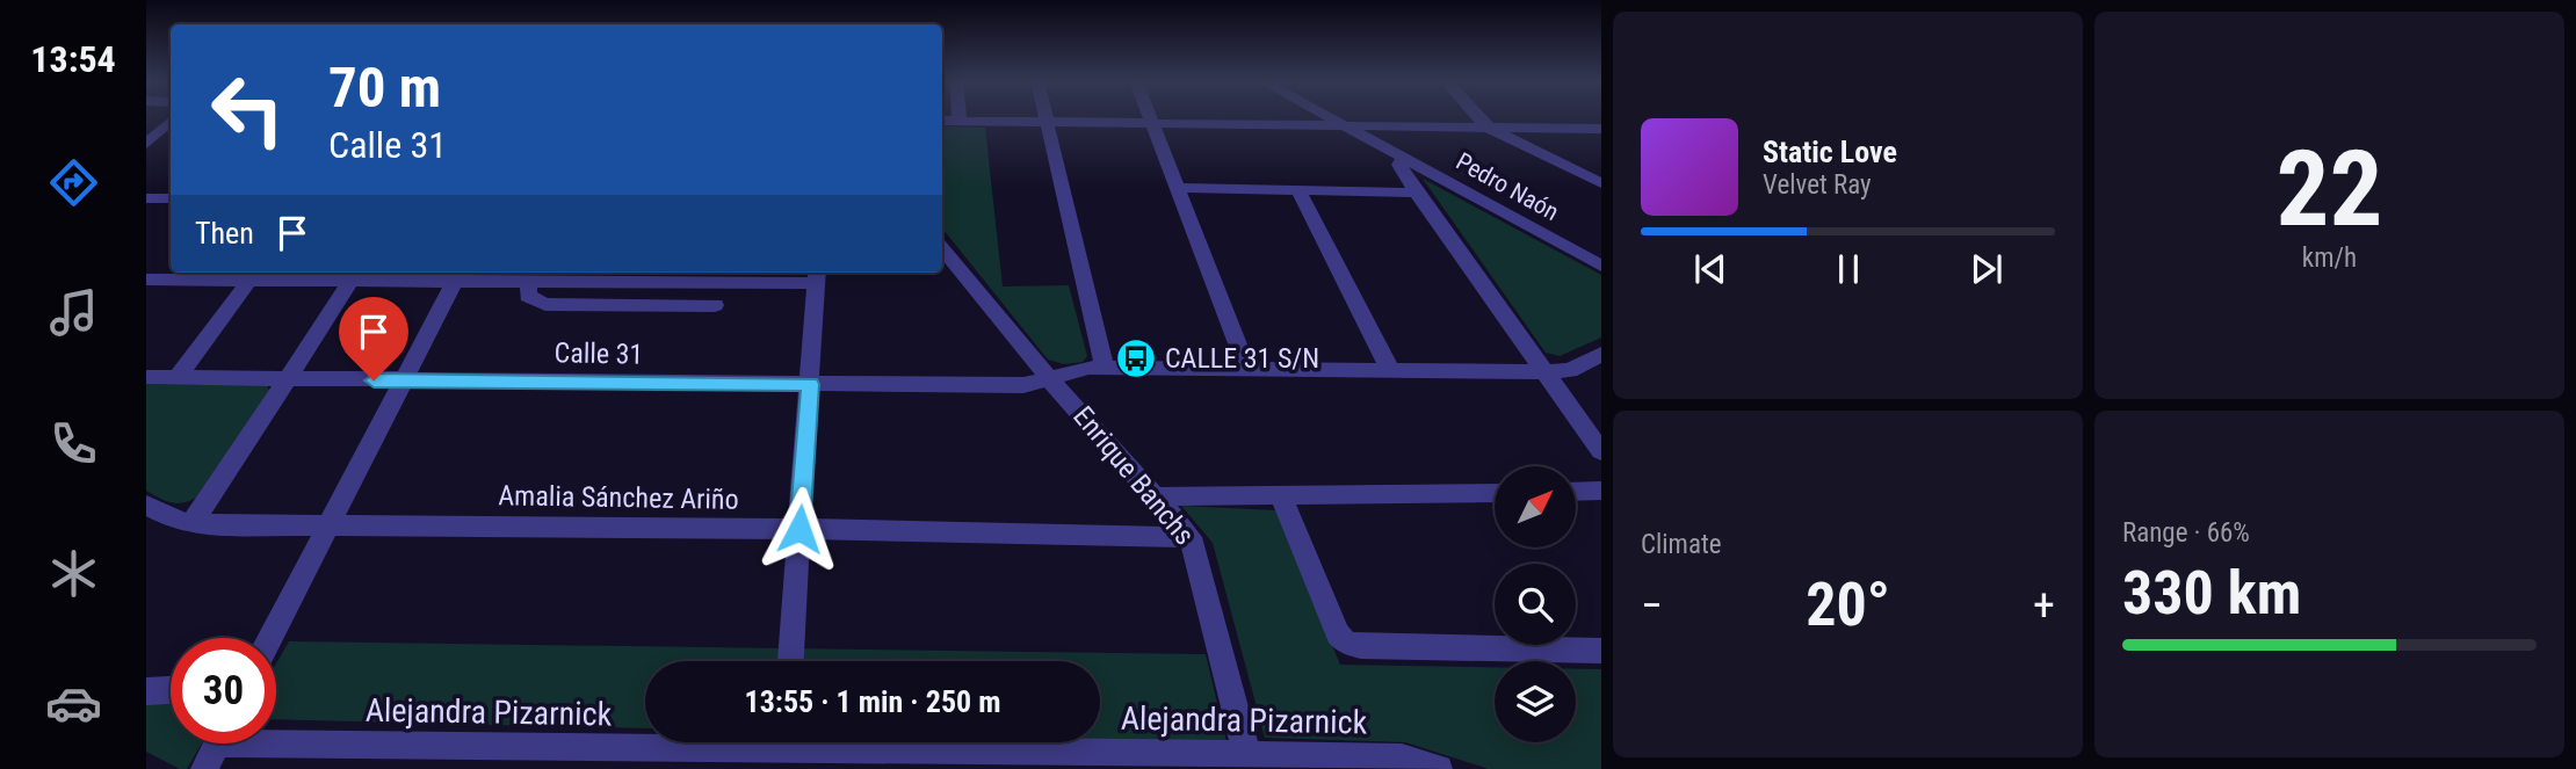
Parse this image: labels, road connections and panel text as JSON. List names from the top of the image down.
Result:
{
  "streets": {
    "street": [
      "Pedro Naón",
      "Calle 31",
      "Enrique Banchs",
      "Amalia Sánchez Ariño",
      "Alejandra Pizarnick"
    ]
  },
  "crossings": [
    ["Calle 31", "Enrique Banchs"],
    ["Enrique Banchs", "Amalia Sánchez Ariño"],
    ["Enrique Banchs", "Alejandra Pizarnick"]
  ],
  "places": {
    "bus stop": ["CALLE 31 S/N"]
  },
  "north": "top right",
  "page": {
    "tabs": "13:54",
    "tile": [
      ["22", "km/h"],
      "Climate",
      ["Range · 66%", "330 km"]
    ],
    "turn": ["70 m", "Calle 31"],
    "song": ["Static Love", "Velvet Ray"],
    "then": "Then",
    "heat": ["−", "20°", "+"],
    "limit": "30",
    "trip": "13:55 · 1 min · 250 m"
  }
}
